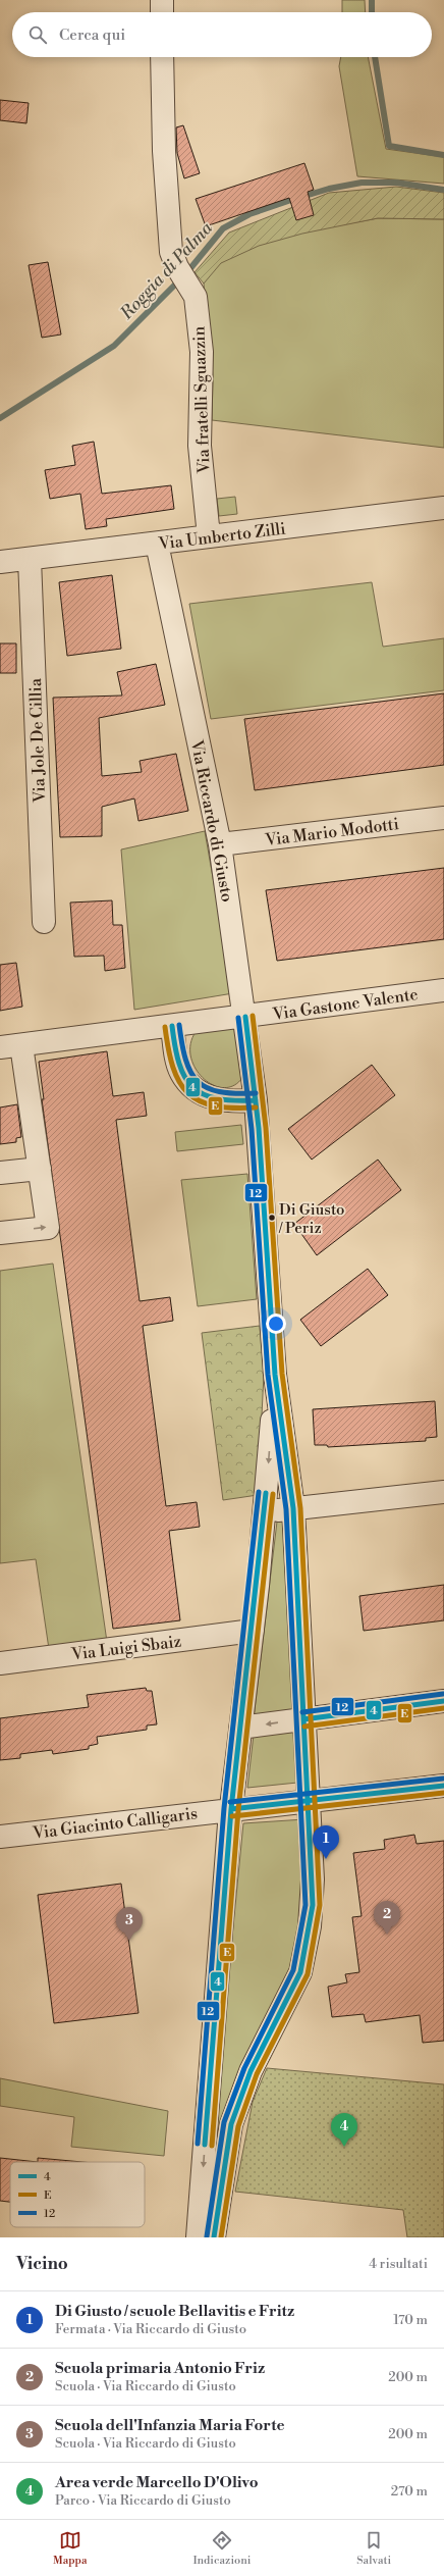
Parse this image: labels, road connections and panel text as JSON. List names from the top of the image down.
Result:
{
  "streets": {
    "street": [
      "Via fratelli Sguazzin",
      "Via Umberto Zilli",
      "Via Jole De Cillia",
      "Via Riccardo di Giusto",
      "Via Mario Modotti",
      "Via Gastone Valente",
      "Via Luigi Sbaiz",
      "Via Giacinto Calligaris"
    ]
  },
  "crossings": [
    ["Via fratelli Sguazzin", "Via Umberto Zilli"],
    ["Via Umberto Zilli", "Via Jole De Cillia"],
    ["Via Umberto Zilli", "Via Riccardo di Giusto"],
    ["Via Riccardo di Giusto", "Via Mario Modotti"],
    ["Via Riccardo di Giusto", "Via Gastone Valente"],
    ["Via Riccardo di Giusto", "Via Luigi Sbaiz"],
    ["Via Riccardo di Giusto", "Via Giacinto Calligaris"]
  ],
  "water": ["Roggia di Palma"],
  "places": ["Di Giusto / Periz"],
  "lines": ["transit line E", "transit line 4", "transit line 12"],
  "legend": ["4", "E", "12"],
  "page": {
    "search": "Cerca qui",
    "pins": [
      "1",
      "2",
      "3",
      "4"
    ],
    "heading": ["Vicino", "4 risultati"],
    "list": [
      {
        "mark": "1",
        "name": "Di Giusto / scuole Bellavitis e Fritz",
        "note": "Fermata · Via Riccardo di Giusto",
        "value": "170 m"
      },
      {
        "mark": "2",
        "name": "Scuola primaria Antonio Friz",
        "note": "Scuola · Via Riccardo di Giusto",
        "value": "200 m"
      },
      {
        "mark": "3",
        "name": "Scuola dell'Infanzia Maria Forte",
        "note": "Scuola · Via Riccardo di Giusto",
        "value": "200 m"
      },
      {
        "mark": "4",
        "name": "Area verde Marcello D'Olivo",
        "note": "Parco · Via Riccardo di Giusto",
        "value": "270 m"
      }
    ],
    "nav": ["Mappa", "Indicazioni", "Salvati"]
  }
}
